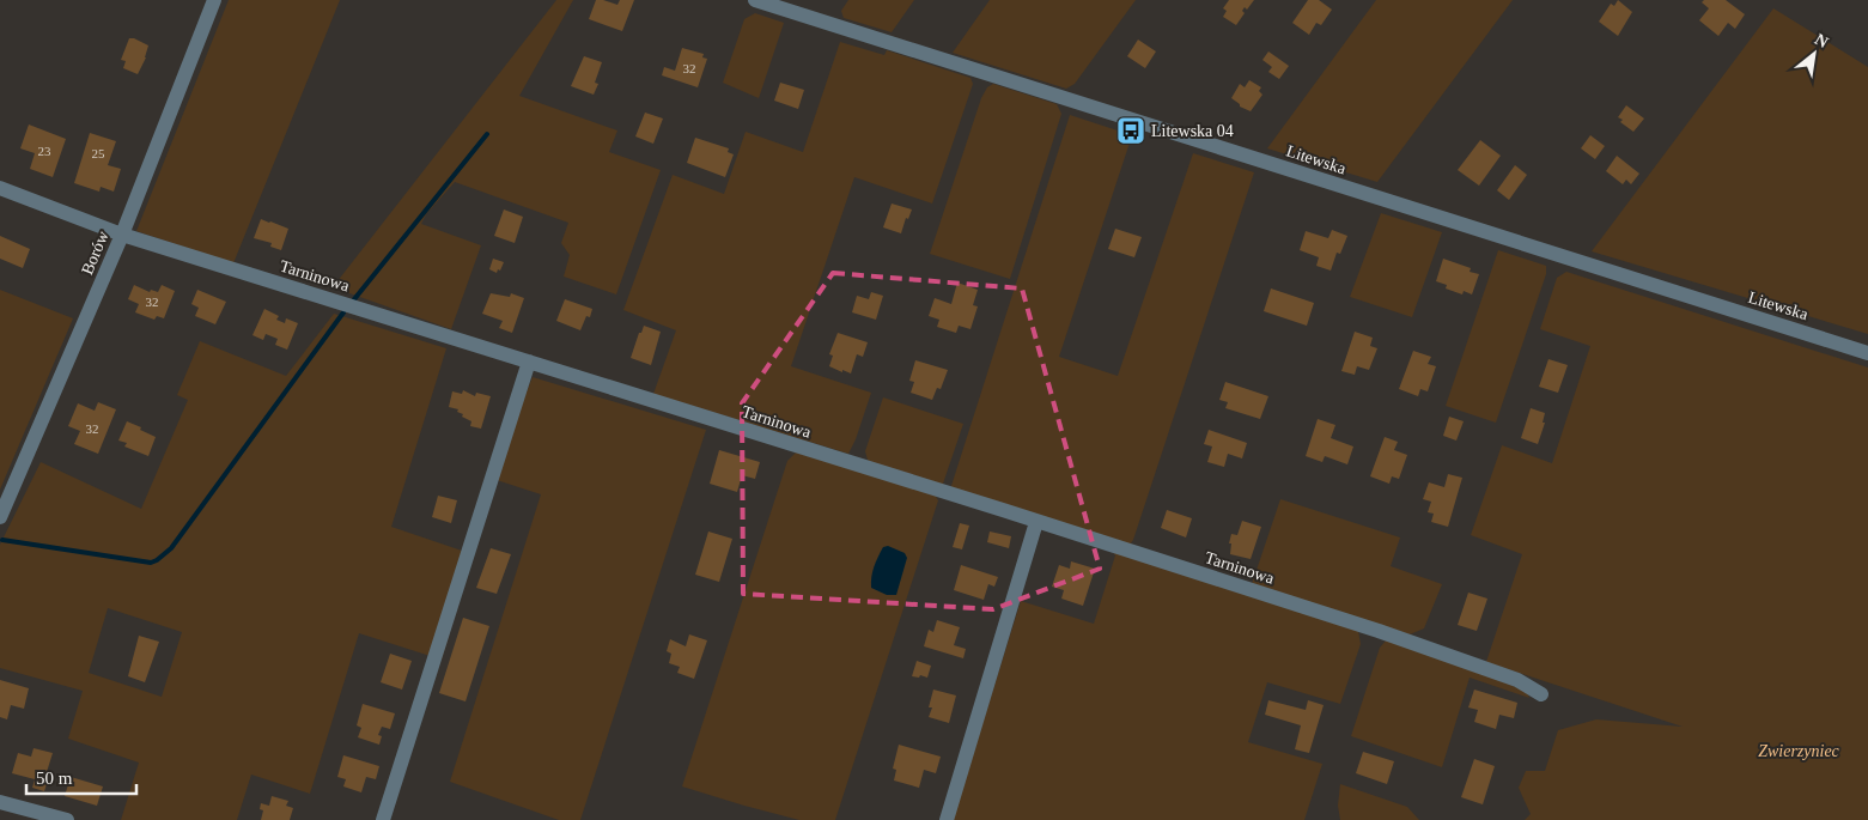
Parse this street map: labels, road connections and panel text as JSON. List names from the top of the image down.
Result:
{
  "streets": {
    "street": ["Litewska", "Borów", "Tarninowa"]
  },
  "crossings": [
    ["Borów", "Tarninowa"]
  ],
  "parks": ["Zwierzyniec"],
  "places": {
    "bus stop": ["Litewska 04"]
  },
  "house_numbers": [
    "32",
    "23",
    "25",
    "32",
    "32"
  ],
  "scale_bar": "50 m",
  "north": "top right"
}
